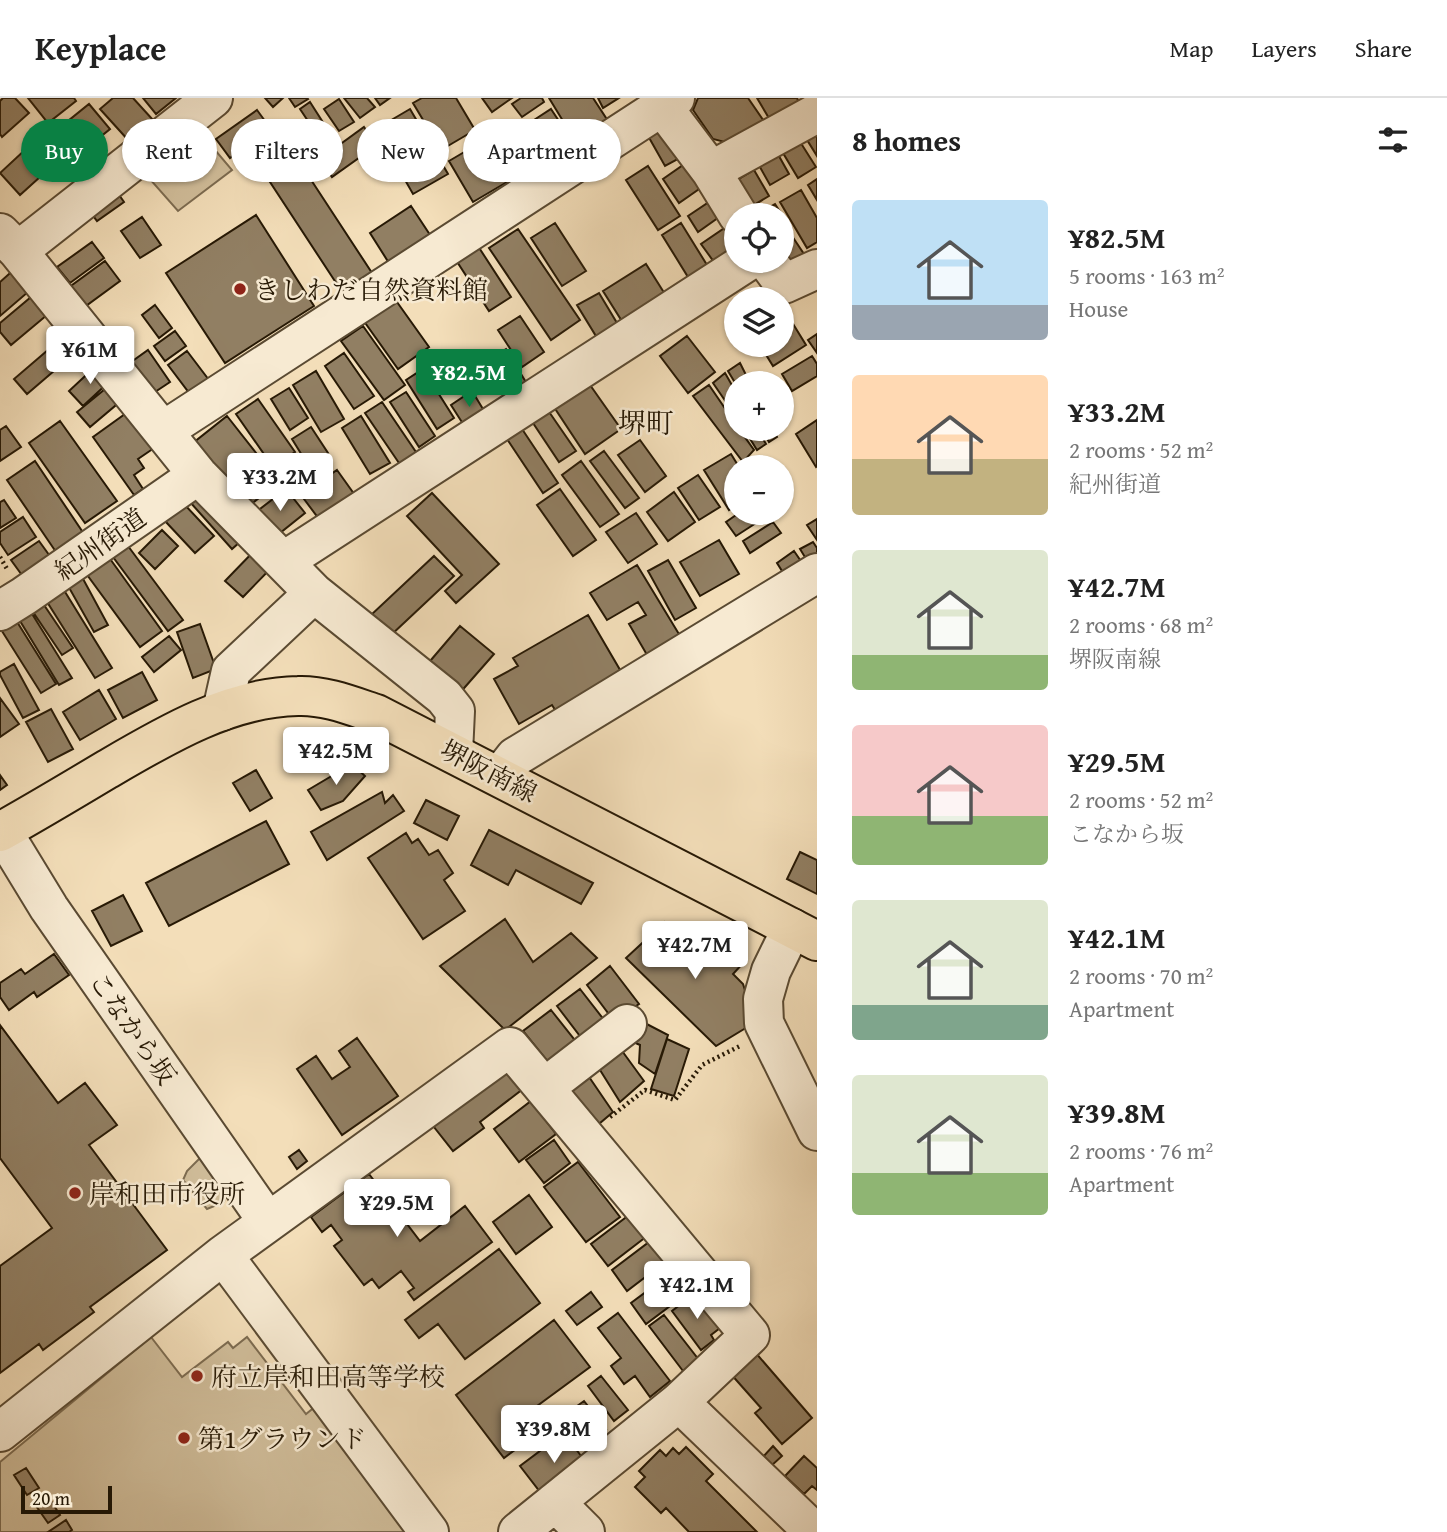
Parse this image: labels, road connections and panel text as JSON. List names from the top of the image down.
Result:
{
  "streets": {
    "main road": ["堺阪南線"],
    "street": ["紀州街道", "こなから坂"]
  },
  "crossings": [
    ["堺阪南線", "こなから坂"]
  ],
  "districts": ["堺町"],
  "places": [
    "きしわだ自然資料館",
    "岸和田市役所",
    "府立岸和田高等学校",
    "第1グラウンド"
  ],
  "scale_bar": "20 m",
  "page": {
    "header": "Keyplace",
    "nav": ["Map", "Layers", "Share"],
    "heading": "8 homes",
    "chip": [
      "Buy",
      "Rent",
      "Filters",
      "New",
      "Apartment"
    ],
    "list": [
      {
        "name": "¥82.5M",
        "note": "5 rooms · 163 m² · House"
      },
      {
        "name": "¥33.2M",
        "note": "2 rooms · 52 m² · 紀州街道"
      },
      {
        "name": "¥42.7M",
        "note": "2 rooms · 68 m² · 堺阪南線"
      },
      {
        "name": "¥29.5M",
        "note": "2 rooms · 52 m² · こなから坂"
      },
      {
        "name": "¥42.1M",
        "note": "2 rooms · 70 m² · Apartment"
      },
      {
        "name": "¥39.8M",
        "note": "2 rooms · 76 m² · Apartment"
      }
    ],
    "map_buttons": ["+", "−"],
    "price": [
      "¥61M",
      "¥82.5M",
      "¥33.2M",
      "¥42.5M",
      "¥42.7M",
      "¥29.5M",
      "¥42.1M",
      "¥39.8M"
    ],
    "scale": "20 m"
  }
}
